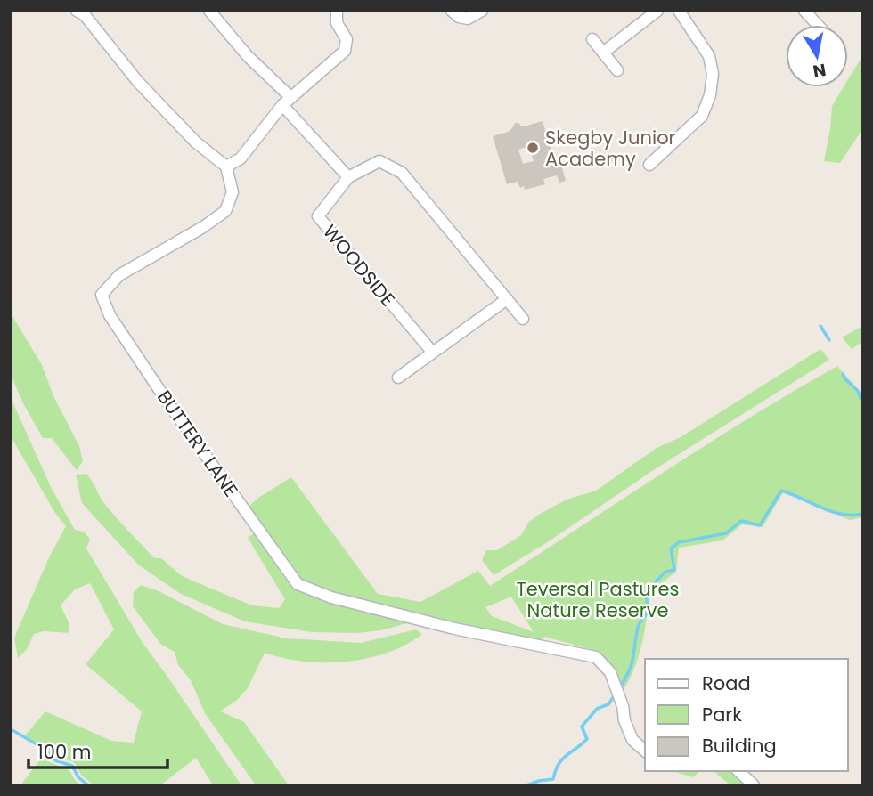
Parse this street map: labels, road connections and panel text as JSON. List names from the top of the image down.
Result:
{
  "streets": {
    "street": ["WOODSIDE", "BUTTERY LANE"]
  },
  "parks": ["Teversal Pastures Nature Reserve"],
  "places": ["Skegby Junior Academy"],
  "legend": ["Road", "Park", "Building"],
  "scale_bar": "100 m",
  "north": "bottom"
}
